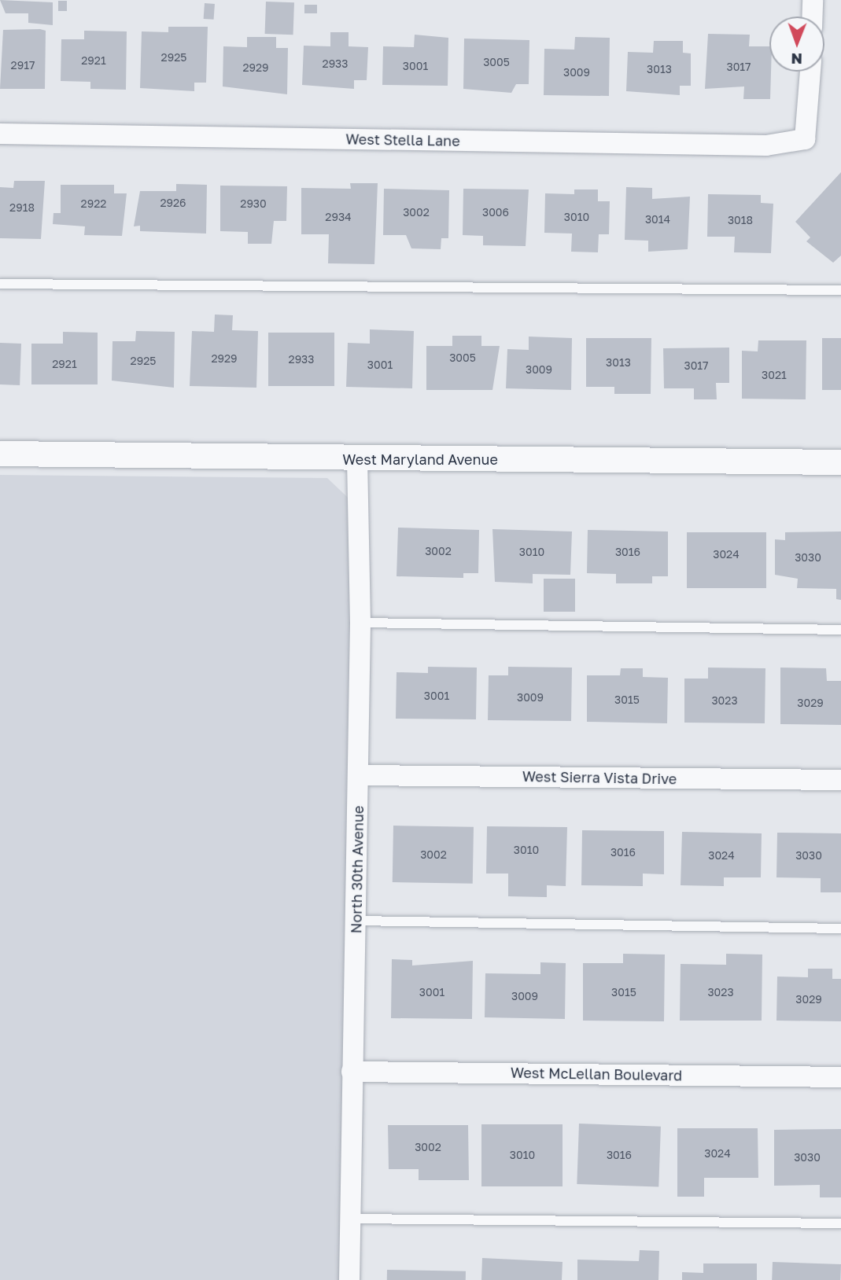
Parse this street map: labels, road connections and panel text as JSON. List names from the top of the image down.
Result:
{
  "streets": {
    "street": [
      "West Stella Lane",
      "West Maryland Avenue",
      "West Sierra Vista Drive",
      "North 30th Avenue",
      "West McLellan Boulevard"
    ]
  },
  "crossings": [
    ["West Maryland Avenue", "North 30th Avenue"],
    ["West Sierra Vista Drive", "North 30th Avenue"],
    ["North 30th Avenue", "West McLellan Boulevard"]
  ],
  "house_numbers": [
    "2925",
    "2921",
    "3005",
    "2933",
    "2917",
    "3001",
    "3017",
    "2929",
    "3013",
    "3009",
    "2926",
    "2922",
    "2930",
    "2918",
    "3002",
    "3006",
    "2934",
    "3010",
    "3014",
    "3018",
    "3005",
    "2929",
    "2933",
    "2925",
    "3013",
    "2921",
    "3001",
    "3017",
    "3009",
    "3021",
    "3002",
    "3010",
    "3016",
    "3024",
    "3030",
    "3001",
    "3009",
    "3015",
    "3023",
    "3029",
    "3010",
    "3016",
    "3002",
    "3024",
    "3030",
    "3001",
    "3015",
    "3023",
    "3009",
    "3029",
    "3002",
    "3024",
    "3010",
    "3016",
    "3030"
  ],
  "north": "bottom"
}
